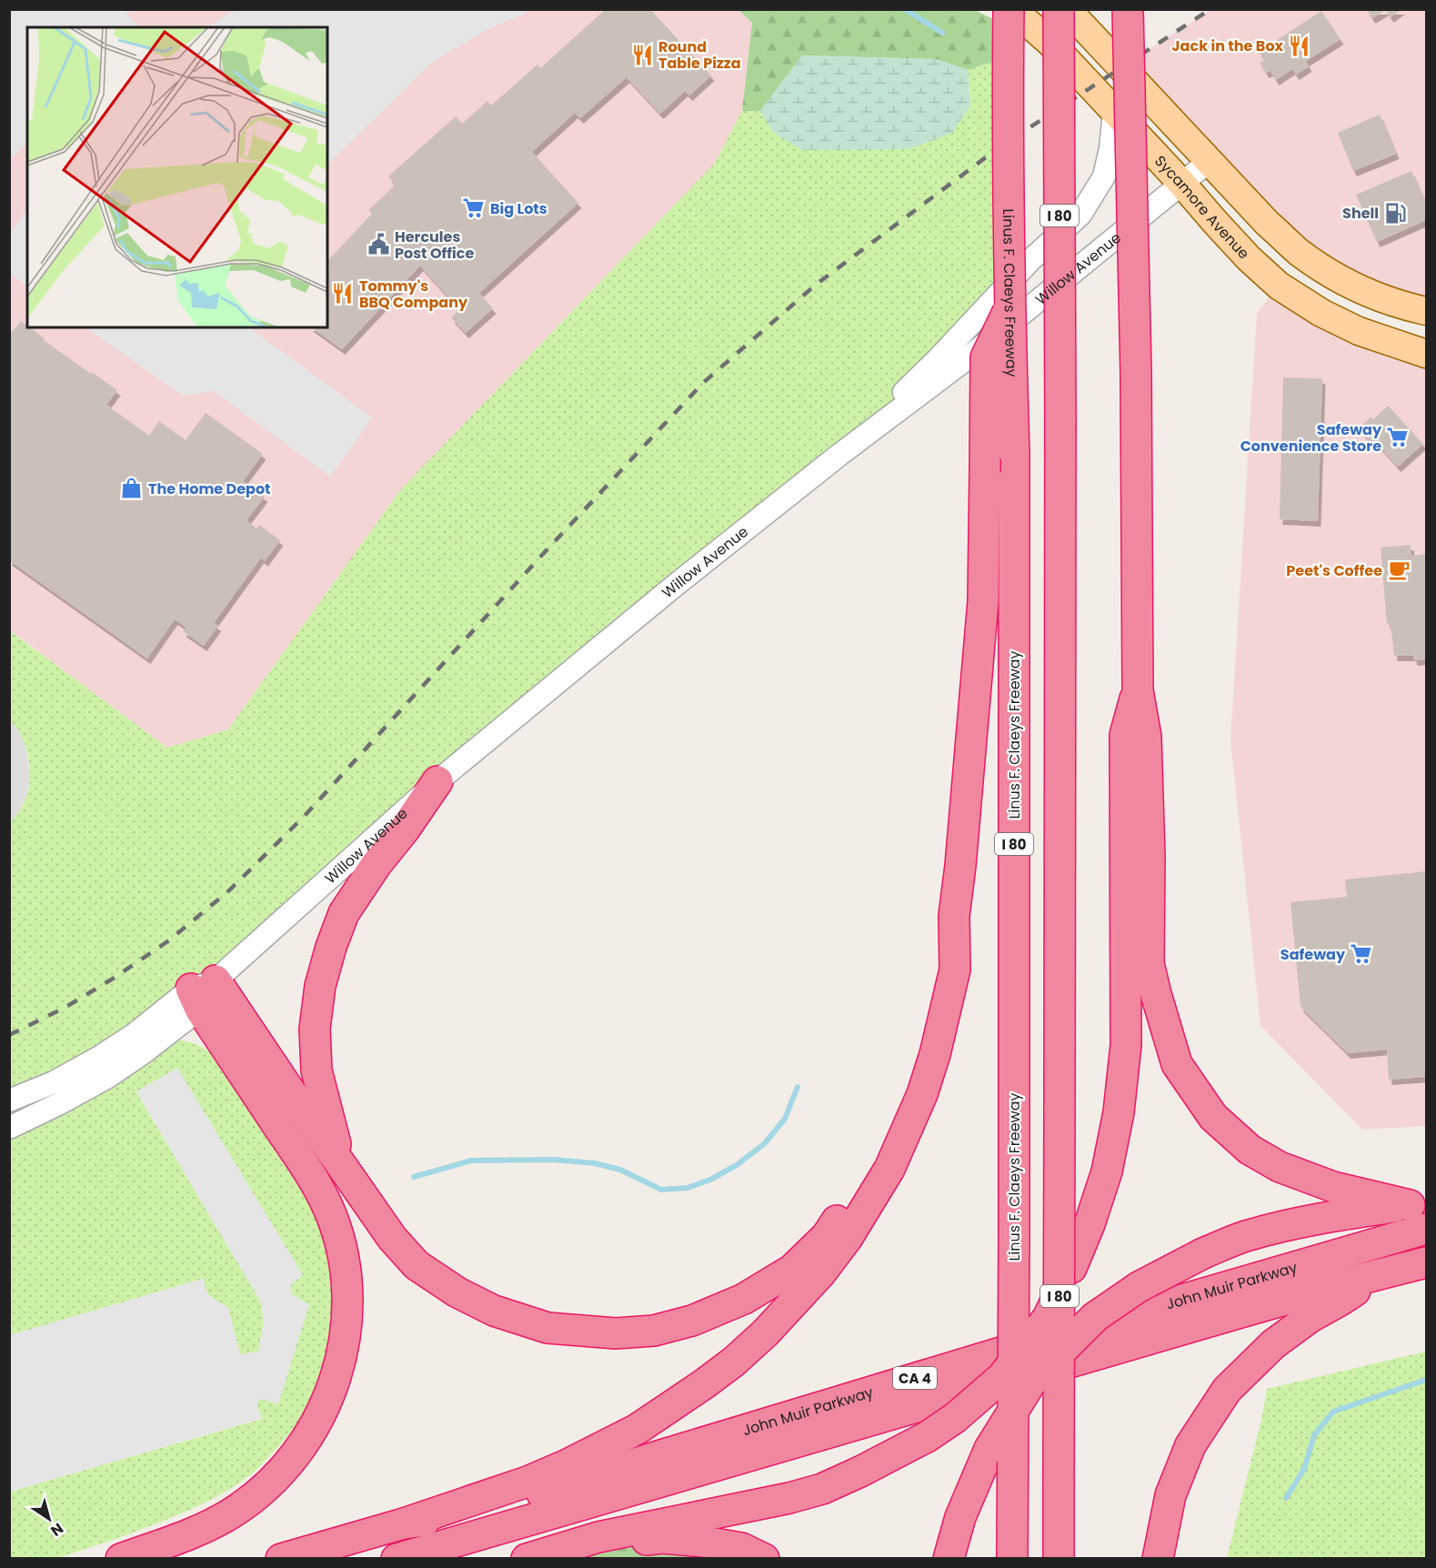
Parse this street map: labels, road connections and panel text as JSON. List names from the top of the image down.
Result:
{
  "streets": {
    "highway": [
      "I 80",
      "Linus F. Claeys Freeway",
      "John Muir Parkway",
      "CA 4"
    ],
    "main road": ["Sycamore Avenue"],
    "street": ["Willow Avenue"]
  },
  "crossings": [
    ["Sycamore Avenue", "Willow Avenue"],
    ["Sycamore Avenue", "Linus F. Claeys Freeway"]
  ],
  "places": {
    "restaurant": ["Jack in the Box", "Round Table Pizza", "Tommy's BBQ Company"],
    "supermarket": ["Big Lots", "Safeway Convenience Store", "Safeway"],
    "fuel station": ["Shell"],
    "public building": ["Hercules Post Office"],
    "shop": ["The Home Depot"],
    "cafe": ["Peet's Coffee"]
  },
  "north": "bottom right"
}
